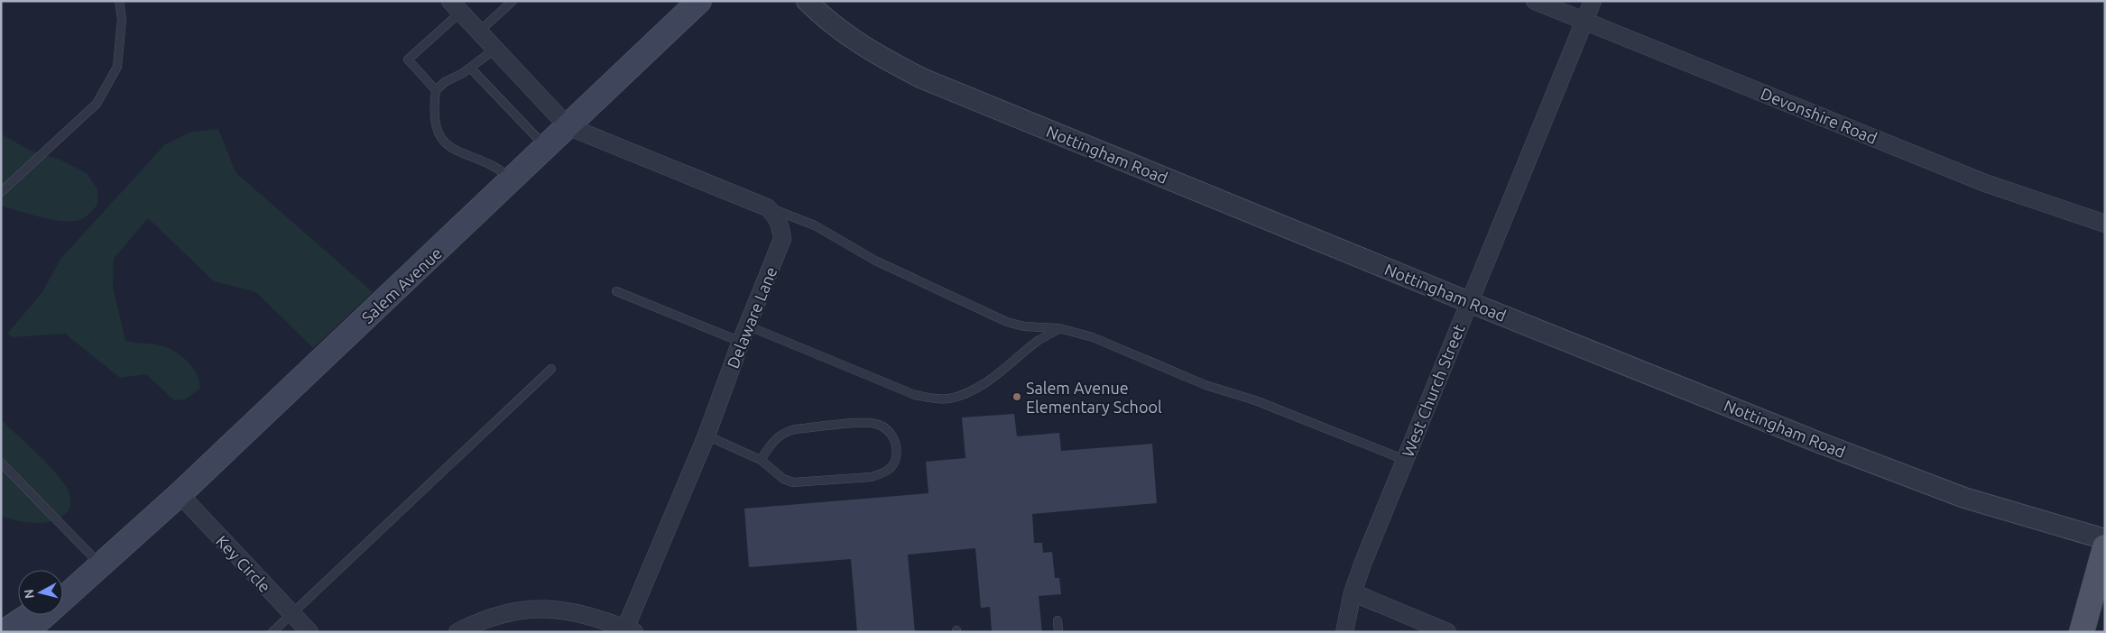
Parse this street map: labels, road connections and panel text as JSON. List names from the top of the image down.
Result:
{
  "streets": {
    "main road": ["Salem Avenue"],
    "street": [
      "Devonshire Road",
      "Nottingham Road",
      "Delaware Lane",
      "West Church Street",
      "Key Circle"
    ]
  },
  "crossings": [
    ["Devonshire Road", "West Church Street"],
    ["Nottingham Road", "West Church Street"],
    ["Salem Avenue", "Key Circle"]
  ],
  "places": ["Salem Avenue Elementary School"],
  "north": "left"
}
